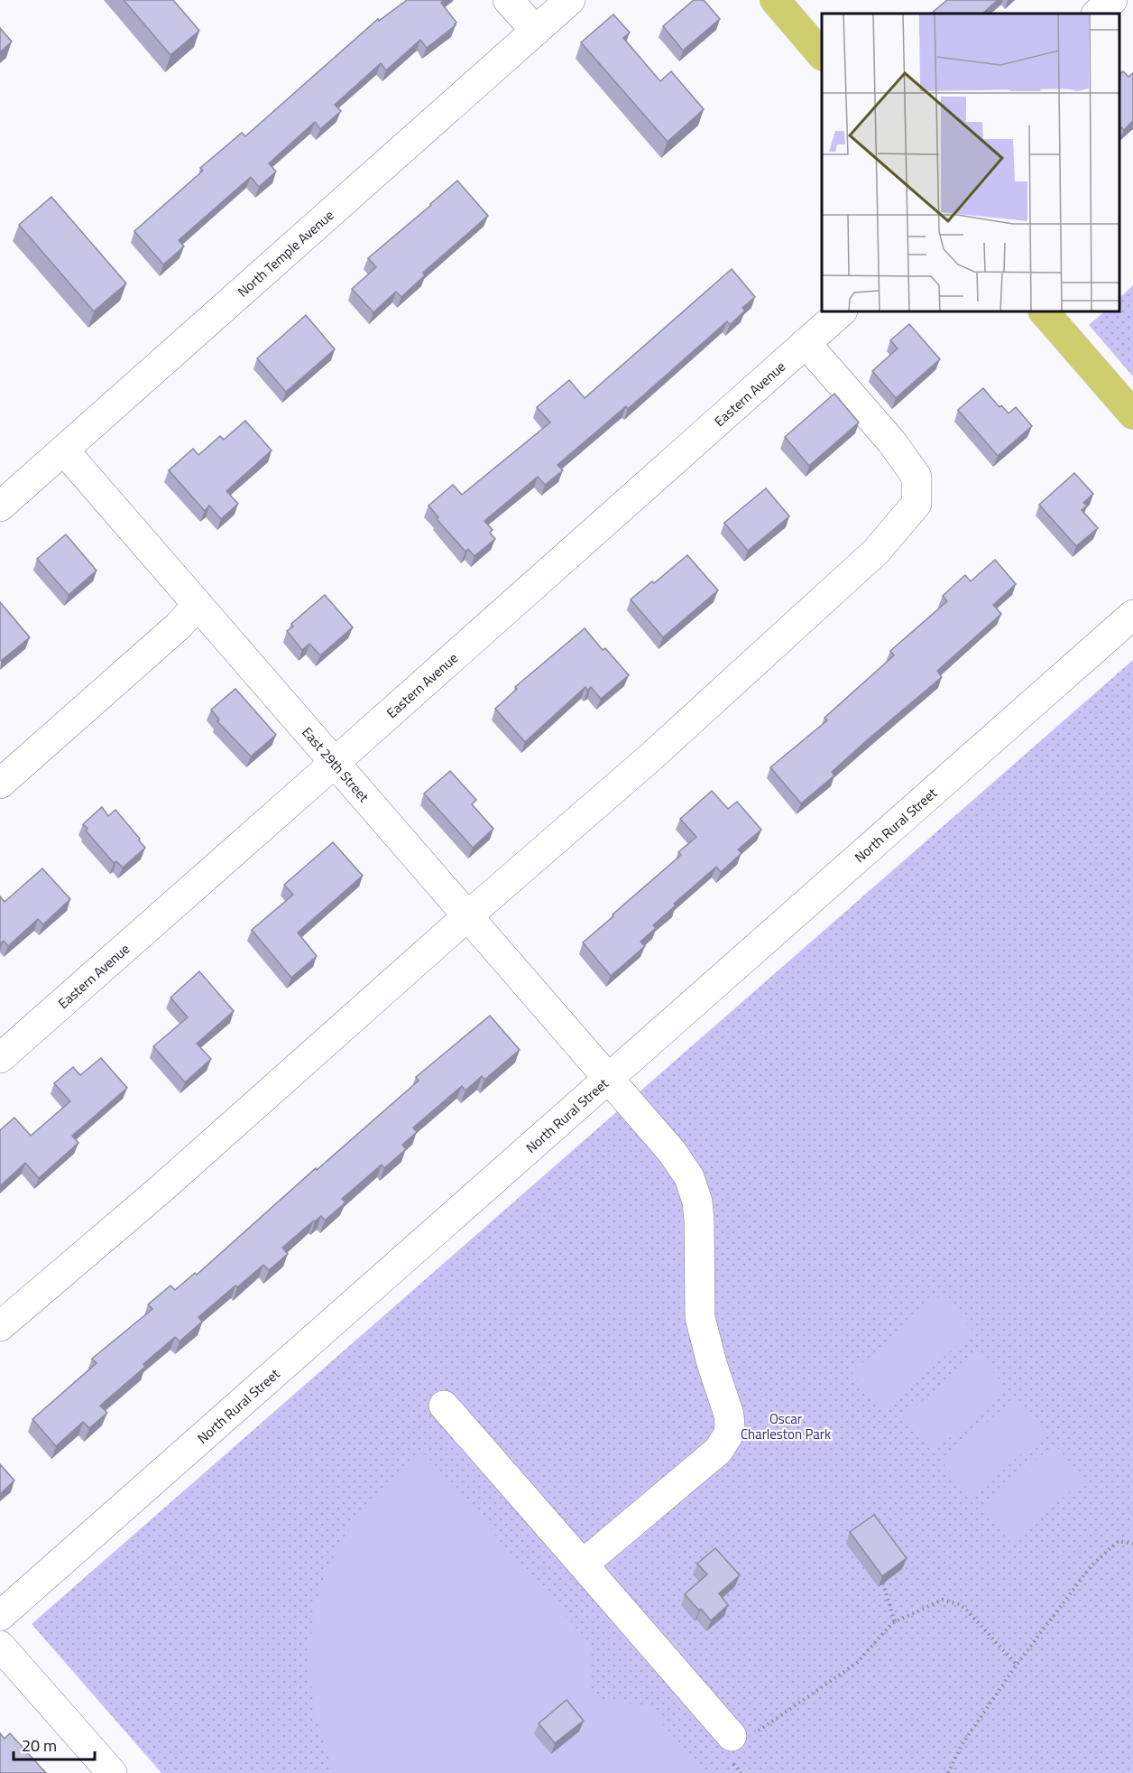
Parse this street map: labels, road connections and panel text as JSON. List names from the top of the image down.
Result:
{
  "streets": {
    "street": [
      "North Temple Avenue",
      "Eastern Avenue",
      "East 29th Street",
      "North Rural Street"
    ]
  },
  "crossings": [
    ["North Temple Avenue", "East 29th Street"],
    ["Eastern Avenue", "East 29th Street"],
    ["East 29th Street", "North Rural Street"]
  ],
  "parks": ["Oscar Charleston Park"],
  "scale_bar": "20 m"
}
